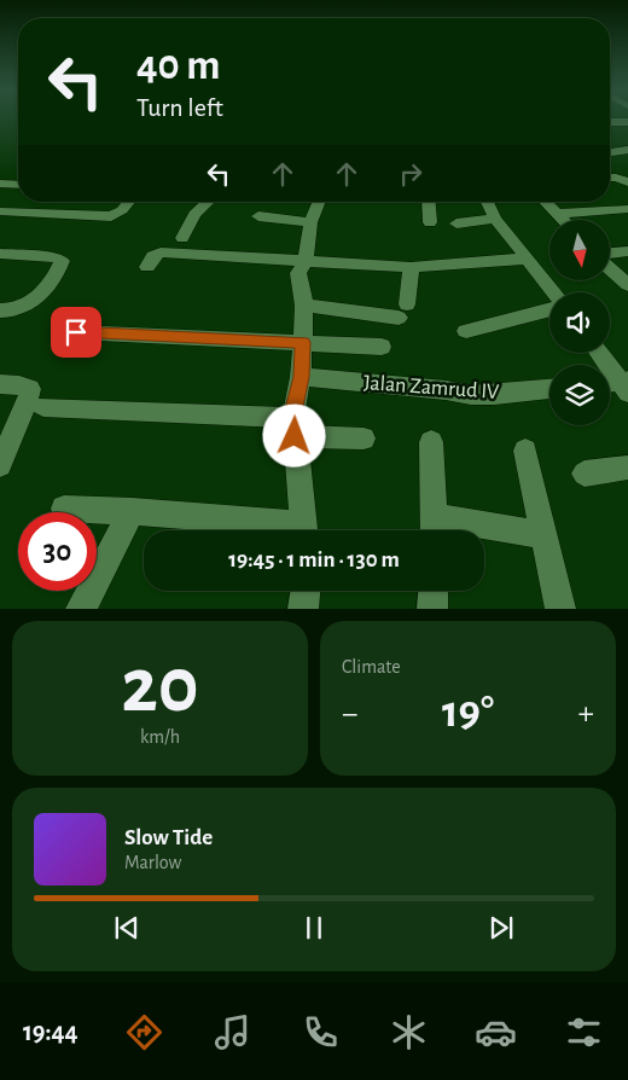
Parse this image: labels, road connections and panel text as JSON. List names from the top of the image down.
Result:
{
  "streets": {
    "street": ["Jalan Zamrud IV"]
  },
  "north": "bottom",
  "page": {
    "turn": ["40 m", "Turn left"],
    "limit": "30",
    "trip": "19:45 · 1 min · 130 m",
    "tile": [
      ["20", "km/h"],
      "Climate"
    ],
    "heat": ["−", "19°", "+"],
    "song": ["Slow Tide", "Marlow"],
    "tabs": "19:44"
  }
}
